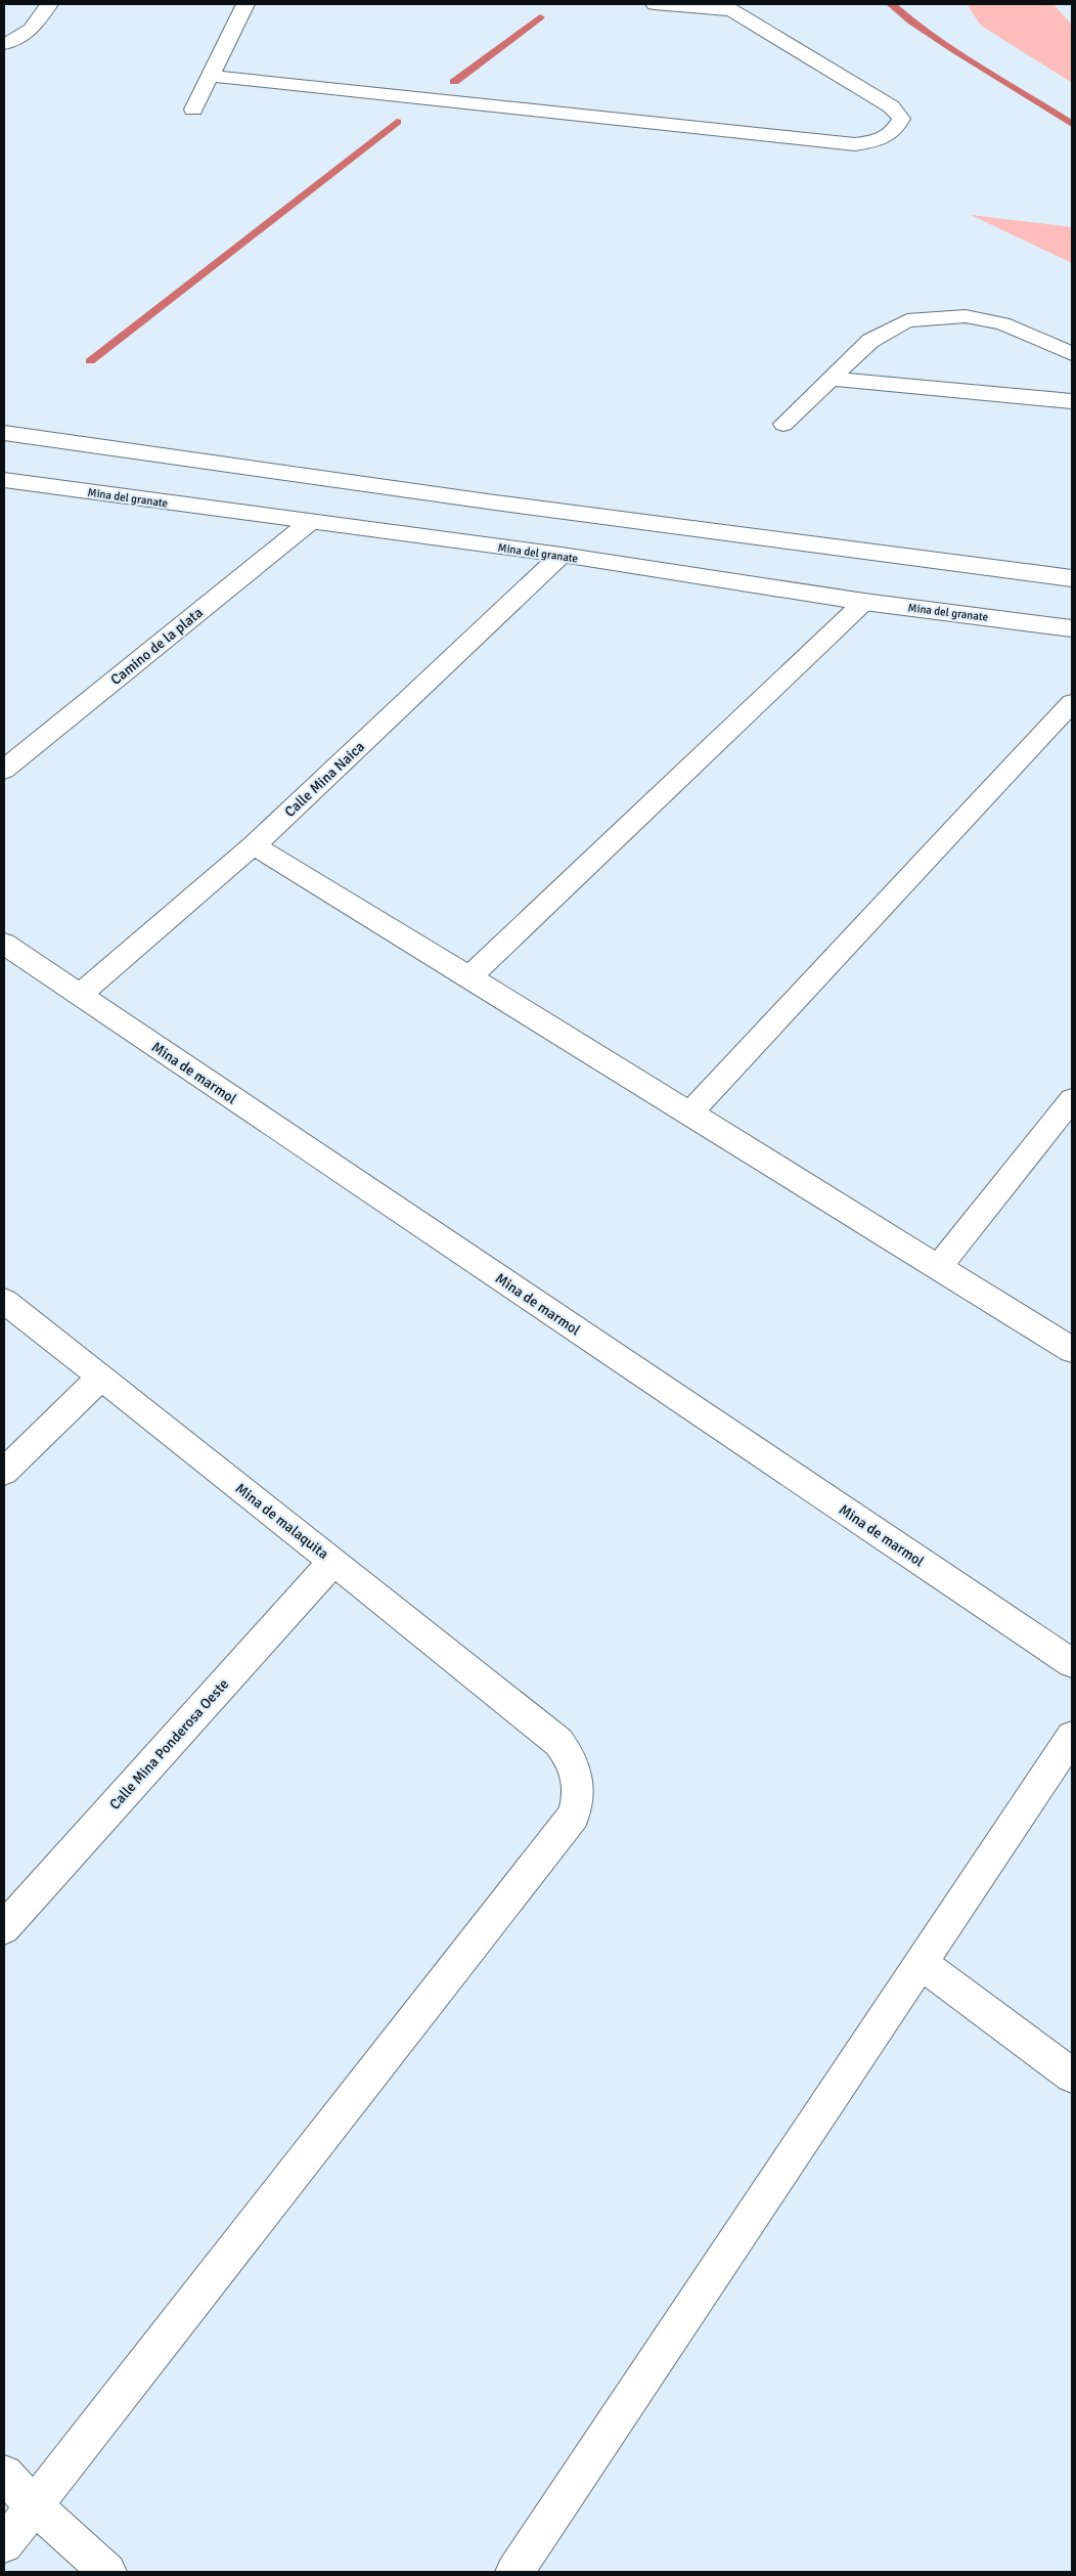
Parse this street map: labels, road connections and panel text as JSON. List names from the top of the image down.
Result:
{
  "streets": {
    "street": [
      "Mina del granate",
      "Camino de la plata",
      "Calle Mina Naica",
      "Mina de marmol",
      "Mina de malaquita",
      "Calle Mina Ponderosa Oeste"
    ]
  },
  "crossings": [
    ["Mina del granate", "Camino de la plata"],
    ["Mina del granate", "Calle Mina Naica"],
    ["Calle Mina Naica", "Mina de marmol"],
    ["Mina de malaquita", "Calle Mina Ponderosa Oeste"]
  ]
}
